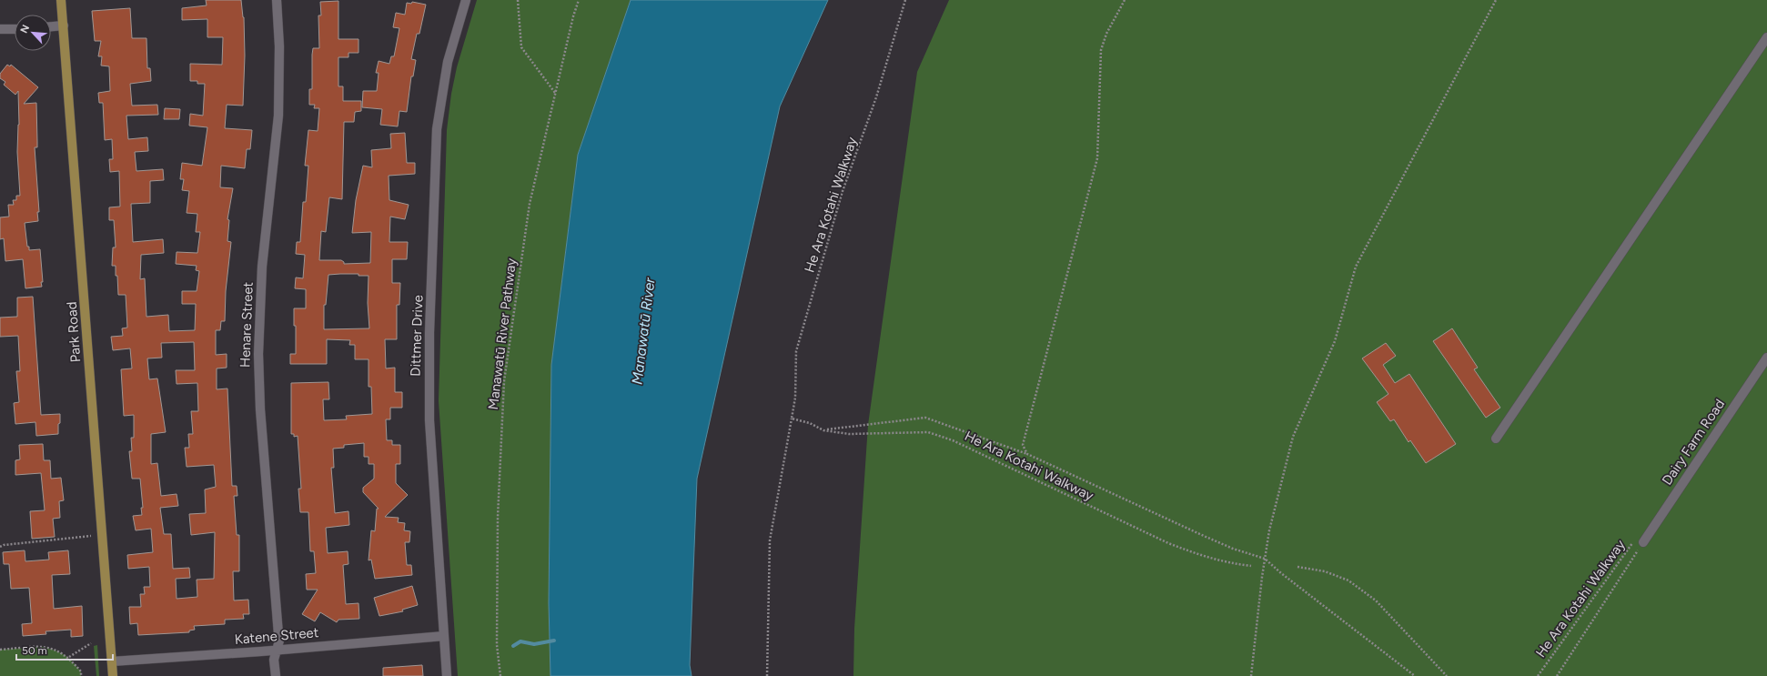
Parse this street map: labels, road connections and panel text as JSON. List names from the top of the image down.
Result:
{
  "streets": {
    "main road": ["Park Road"],
    "street": [
      "Henare Street",
      "Dittmer Drive",
      "Dairy Farm Road",
      "Katene Street"
    ],
    "path": ["He Ara Kotahi Walkway", "Manawatū River Pathway"]
  },
  "crossings": [
    ["He Ara Kotahi Walkway", "Dairy Farm Road"],
    ["Henare Street", "Katene Street"],
    ["Park Road", "Katene Street"],
    ["Dittmer Drive", "Katene Street"]
  ],
  "water": ["Manawatū River"],
  "scale_bar": "50 m",
  "north": "top left"
}
